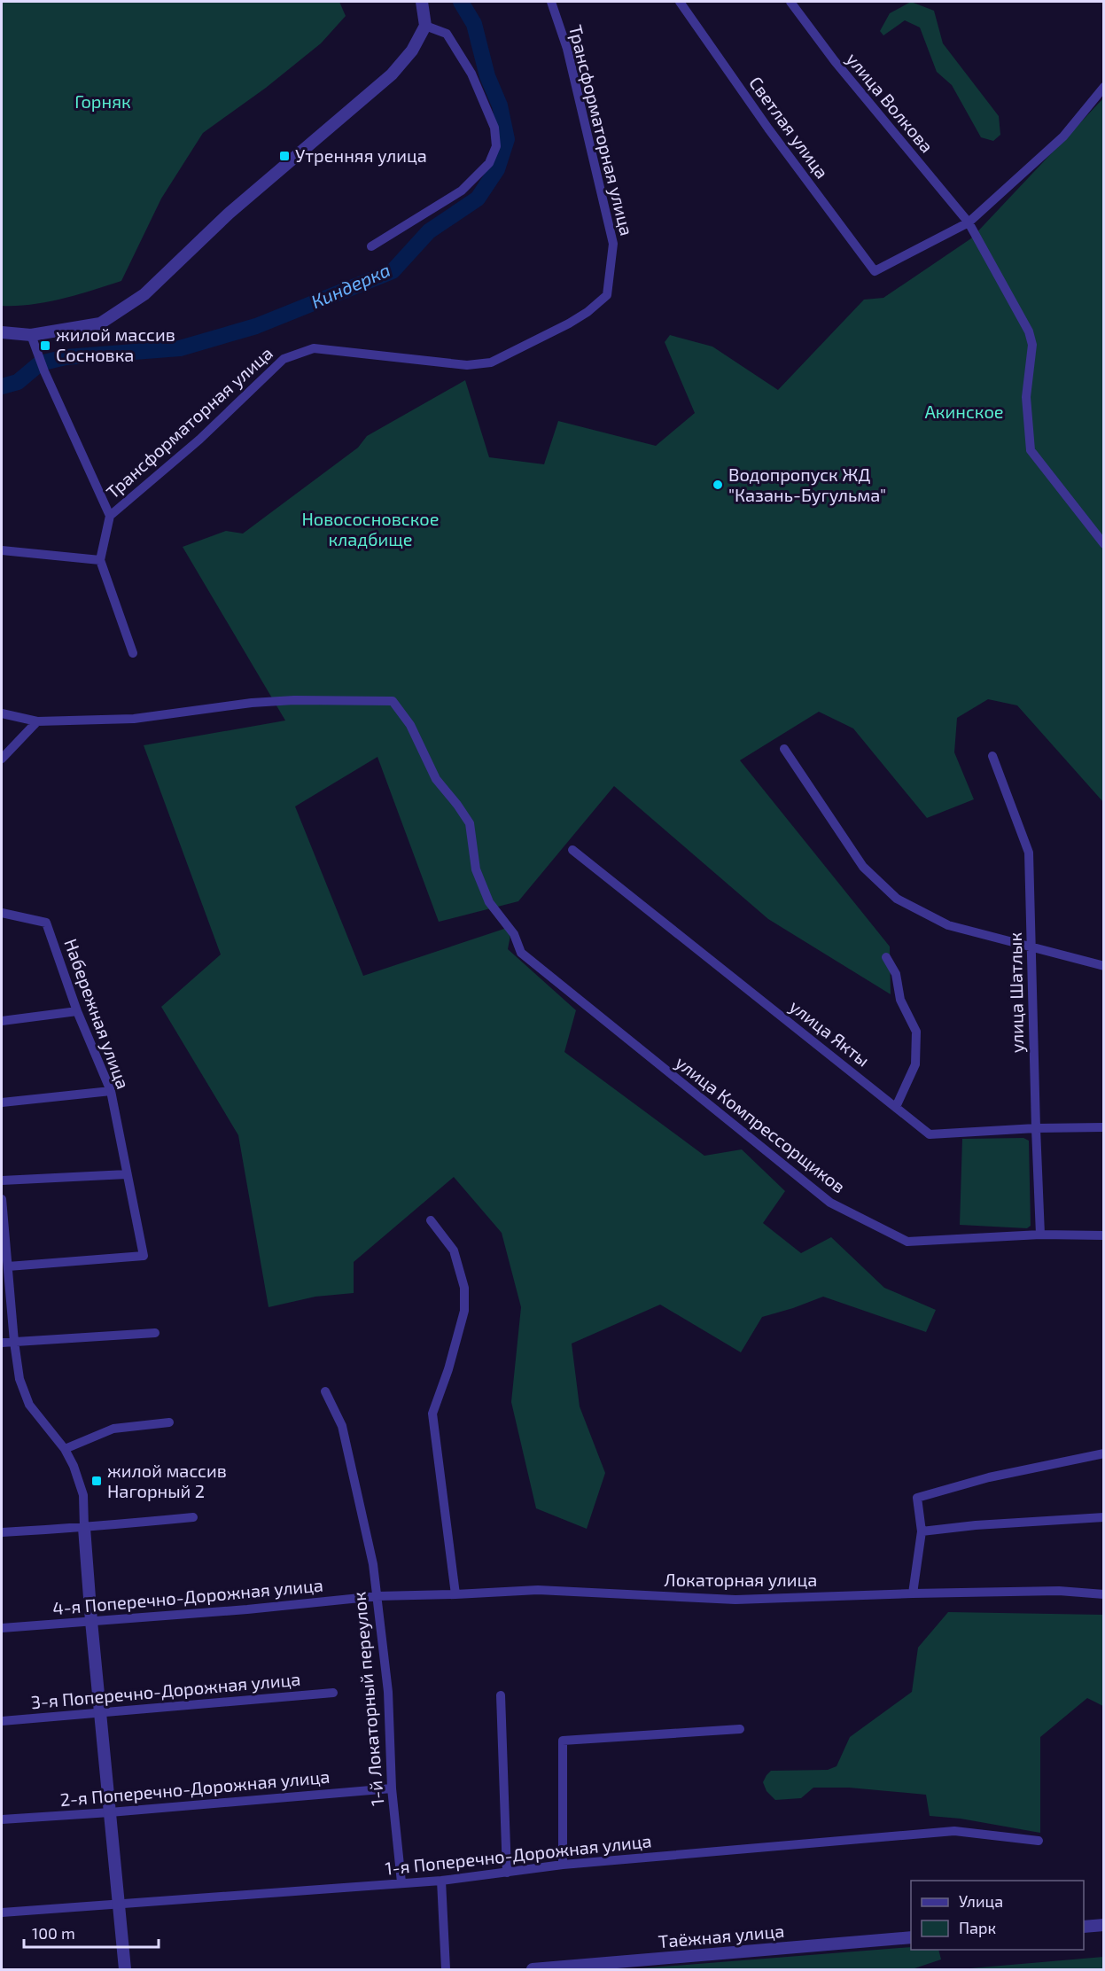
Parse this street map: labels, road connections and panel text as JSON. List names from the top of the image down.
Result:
{
  "streets": {
    "street": [
      "улица Волкова",
      "Светлая улица",
      "Трансформаторная улица",
      "улица Шатлык",
      "Набережная улица",
      "улица Якты",
      "улица Компрессорщиков",
      "Локаторная улица",
      "4-я Поперечно-Дорожная улица",
      "3-я Поперечно-Дорожная улица",
      "1-й Локаторный переулок",
      "2-я Поперечно-Дорожная улица",
      "1-я Поперечно-Дорожная улица",
      "Таёжная улица"
    ]
  },
  "crossings": [
    ["улица Волкова", "Светлая улица"],
    ["улица Шатлык", "улица Якты"],
    ["улица Шатлык", "улица Компрессорщиков"],
    ["Локаторная улица", "4-я Поперечно-Дорожная улица"],
    ["Локаторная улица", "1-й Локаторный переулок"],
    ["4-я Поперечно-Дорожная улица", "1-й Локаторный переулок"],
    ["1-й Локаторный переулок", "2-я Поперечно-Дорожная улица"],
    ["1-й Локаторный переулок", "1-я Поперечно-Дорожная улица"]
  ],
  "water": ["Киндерка"],
  "parks": ["Горняк", "Акинское", "Новососновское кладбище"],
  "places": {
    "transit": ["Утренняя улица", "жилой массив Сосновка", "жилой массив Нагорный 2"],
    "other": ["Водопропуск ЖД \"Казань-Бугульма\""]
  },
  "legend": ["Улица", "Парк"],
  "scale_bar": "100 m"
}
